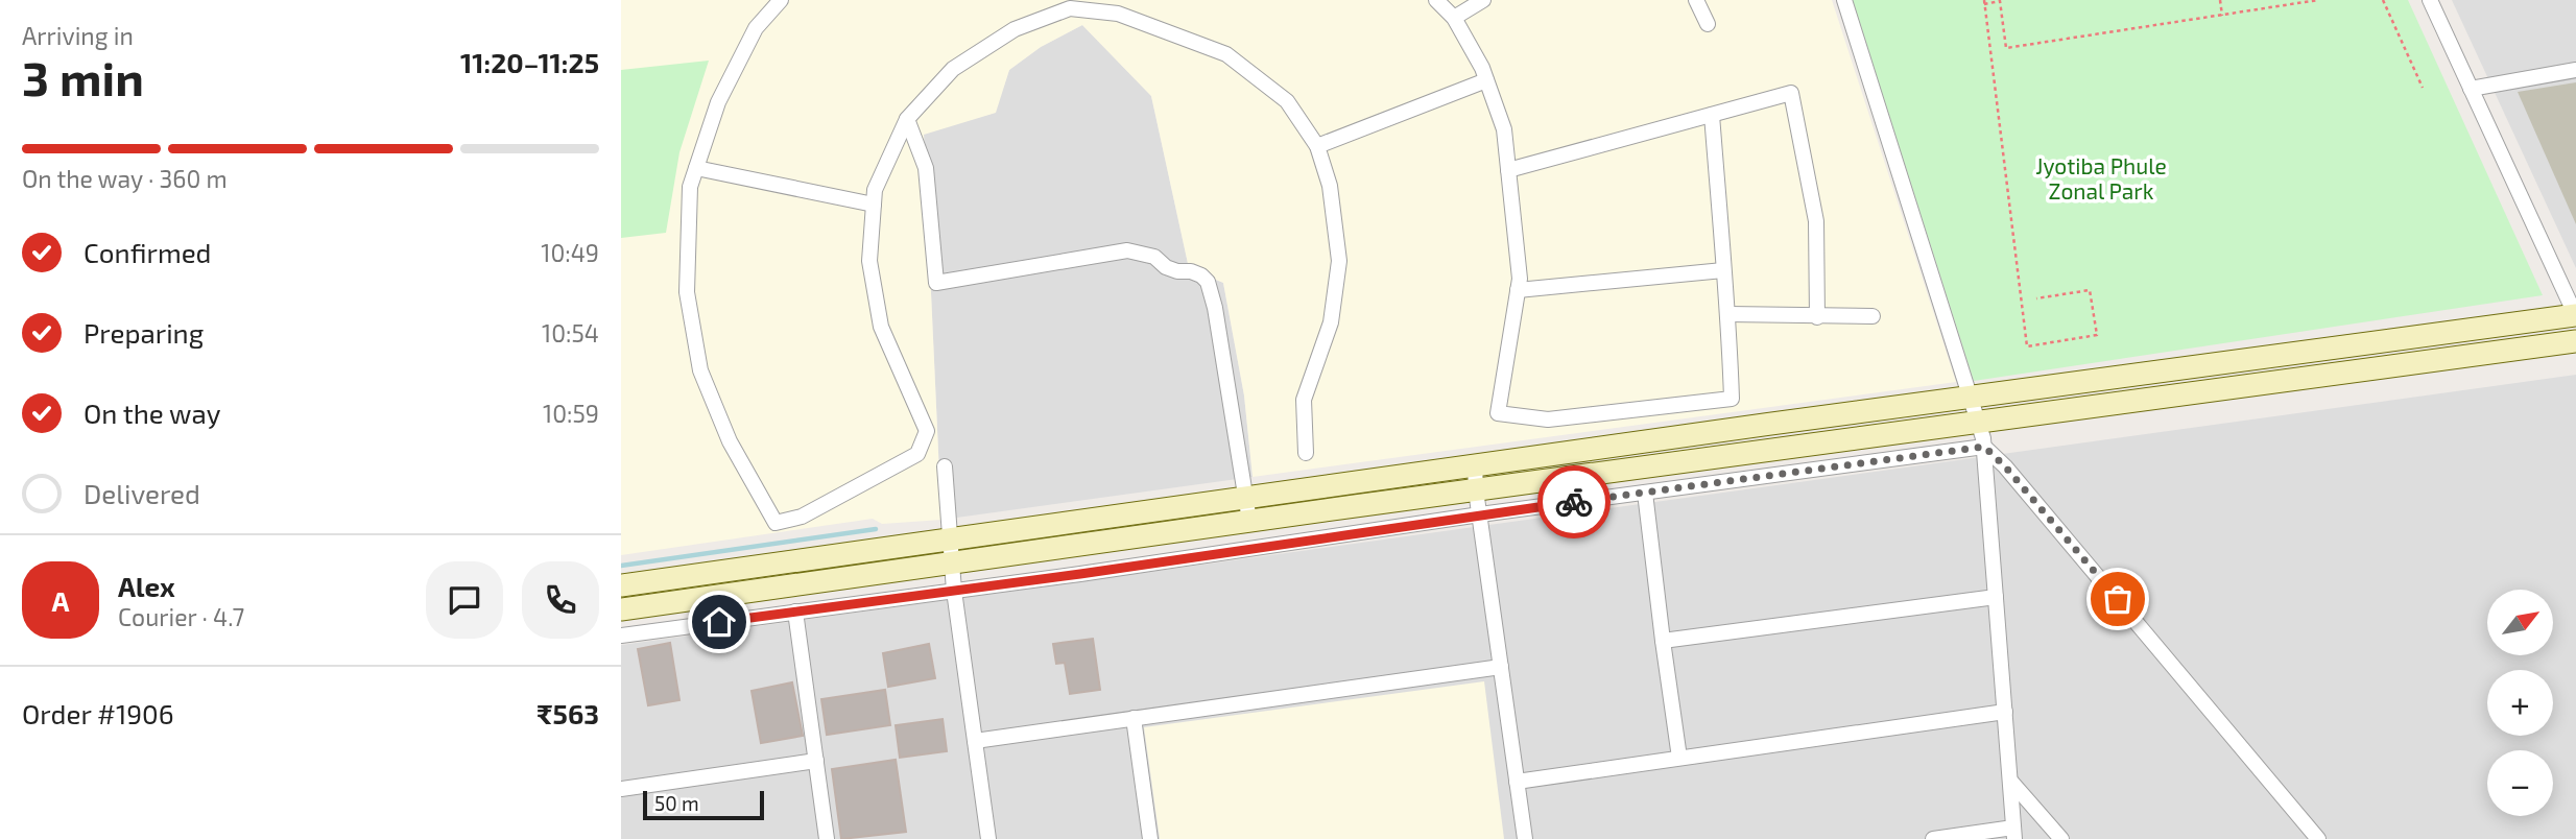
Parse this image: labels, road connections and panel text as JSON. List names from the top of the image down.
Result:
{
  "parks": ["Jyotiba Phule Zonal Park"],
  "scale_bar": "50 m",
  "north": "top right",
  "page": {
    "heading": ["3 min", "Arriving in", "11:20–11:25"],
    "panel": [
      "Alex",
      "Courier · 4.7",
      "Order #1906",
      "₹563"
    ],
    "bar": "On the way · 360 m",
    "list": [
      ["Confirmed", "10:49"],
      ["Preparing", "10:54"],
      ["On the way", "10:59"],
      "Delivered"
    ],
    "round": "A",
    "map_buttons": ["+", "−"],
    "scale": "50 m"
  }
}
